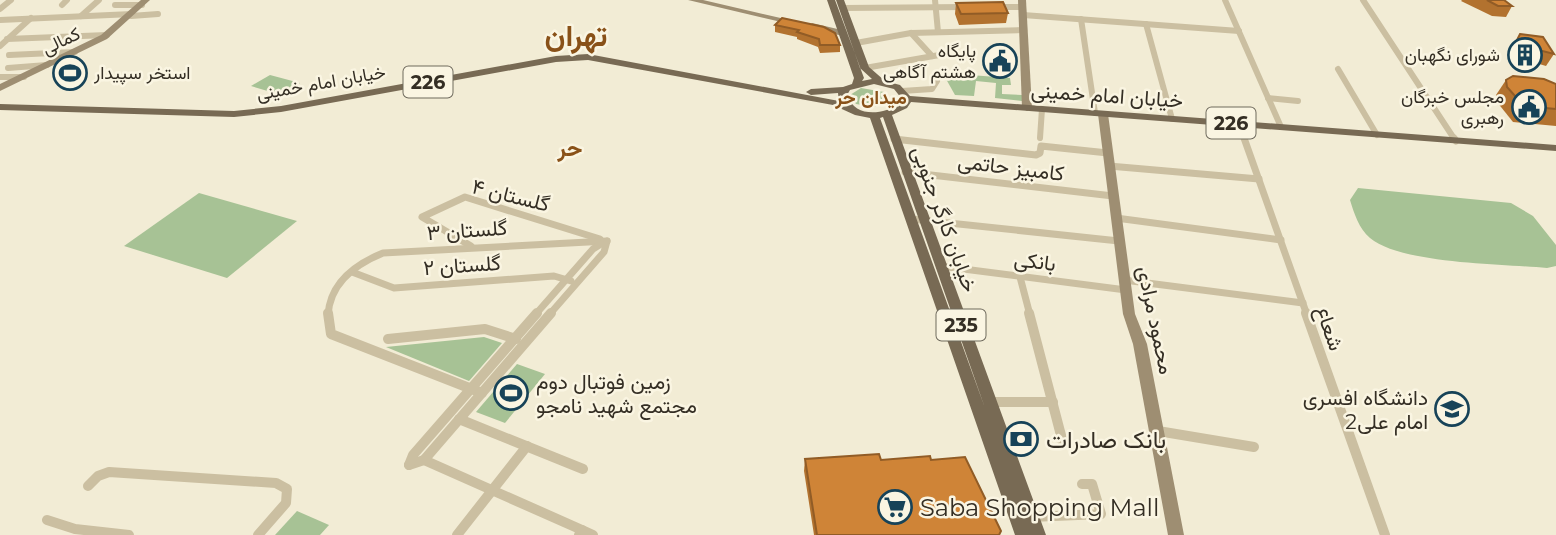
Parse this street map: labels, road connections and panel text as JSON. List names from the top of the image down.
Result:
{
  "streets": {
    "main road": [
      "کمالی",
      "226",
      "خیابان امام خمینی",
      "خیابان کارگر جنوبی",
      "محمود مرادی",
      "235"
    ],
    "street": [
      "کامبیز حاتمی",
      "گلستان ۴",
      "گلستان ۳",
      "بانکی",
      "گلستان ۲",
      "شعاع"
    ]
  },
  "crossings": [
    ["خیابان امام خمینی", "محمود مرادی"],
    ["کامبیز حاتمی", "خیابان کارگر جنوبی"],
    ["کامبیز حاتمی", "محمود مرادی"],
    ["گلستان ۴", "گلستان ۳"],
    ["خیابان کارگر جنوبی", "بانکی"],
    ["گلستان ۳", "گلستان ۲"],
    ["بانکی", "محمود مرادی"],
    ["بانکی", "شعاع"]
  ],
  "districts": ["تهران", "میدان حر", "حر"],
  "places": {
    "building": ["شورای نگهبان"],
    "public building": ["پایگاه هشتم آگاهی", "مجلس خبرگان رهبری"],
    "sports": ["استخر سپیدار", "زمین فوتبال دوم مجتمع شهید نامجو"],
    "school or university": ["دانشگاه افسری امام علی2"],
    "bank": ["بانک صادرات"],
    "supermarket": ["Saba Shopping Mall"]
  }
}
